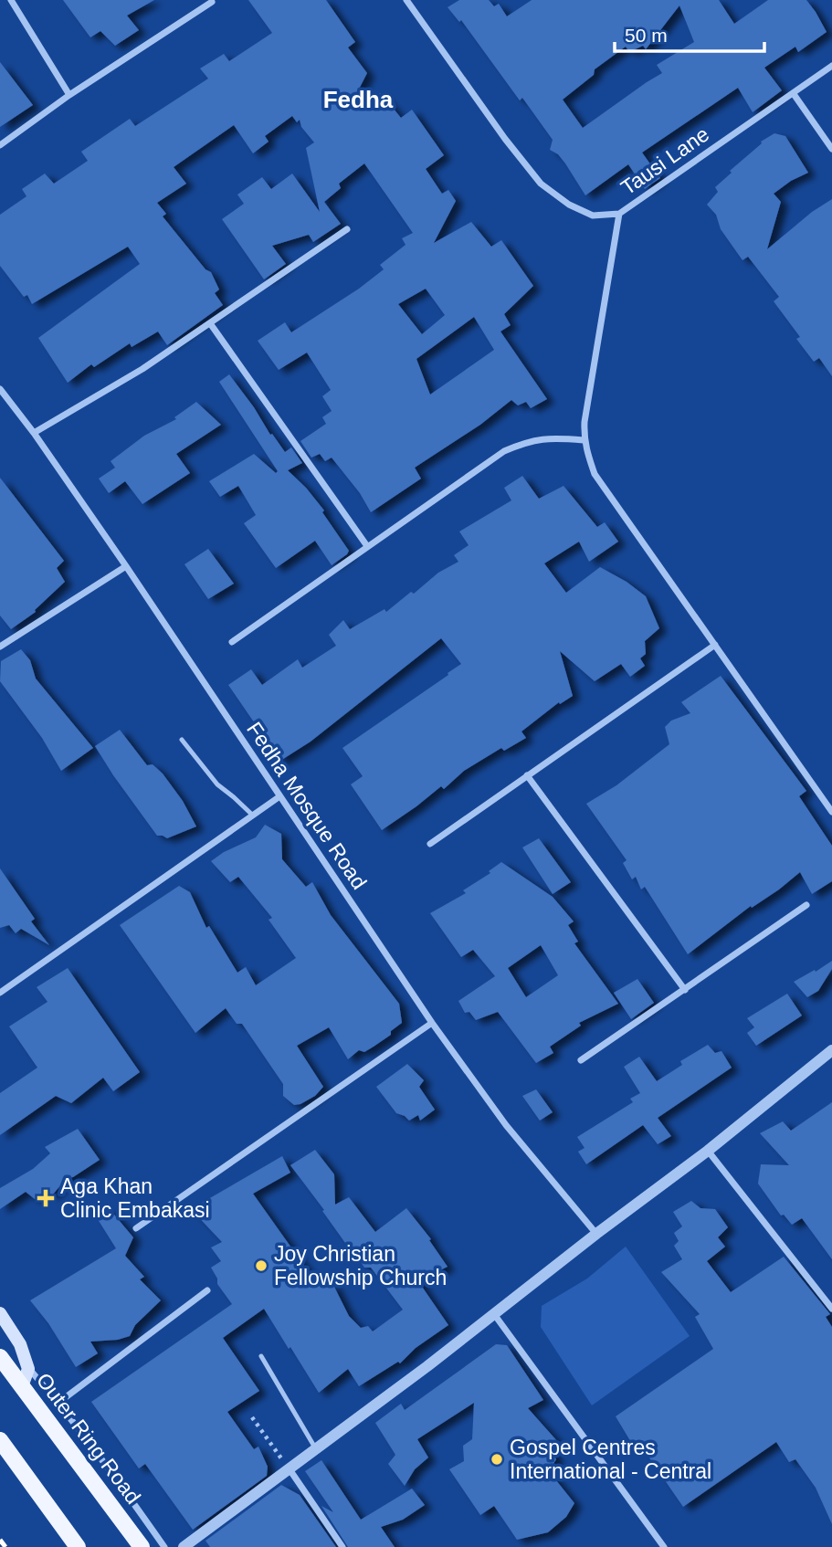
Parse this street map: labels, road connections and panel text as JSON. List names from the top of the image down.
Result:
{
  "streets": {
    "main road": ["Outer Ring Road"],
    "street": ["Tausi Lane", "Fedha Mosque Road"]
  },
  "districts": ["Fedha"],
  "places": {
    "health": ["Aga Khan Clinic Embakasi"],
    "other": ["Joy Christian Fellowship Church", "Gospel Centres International - Central"]
  },
  "scale_bar": "50 m"
}
